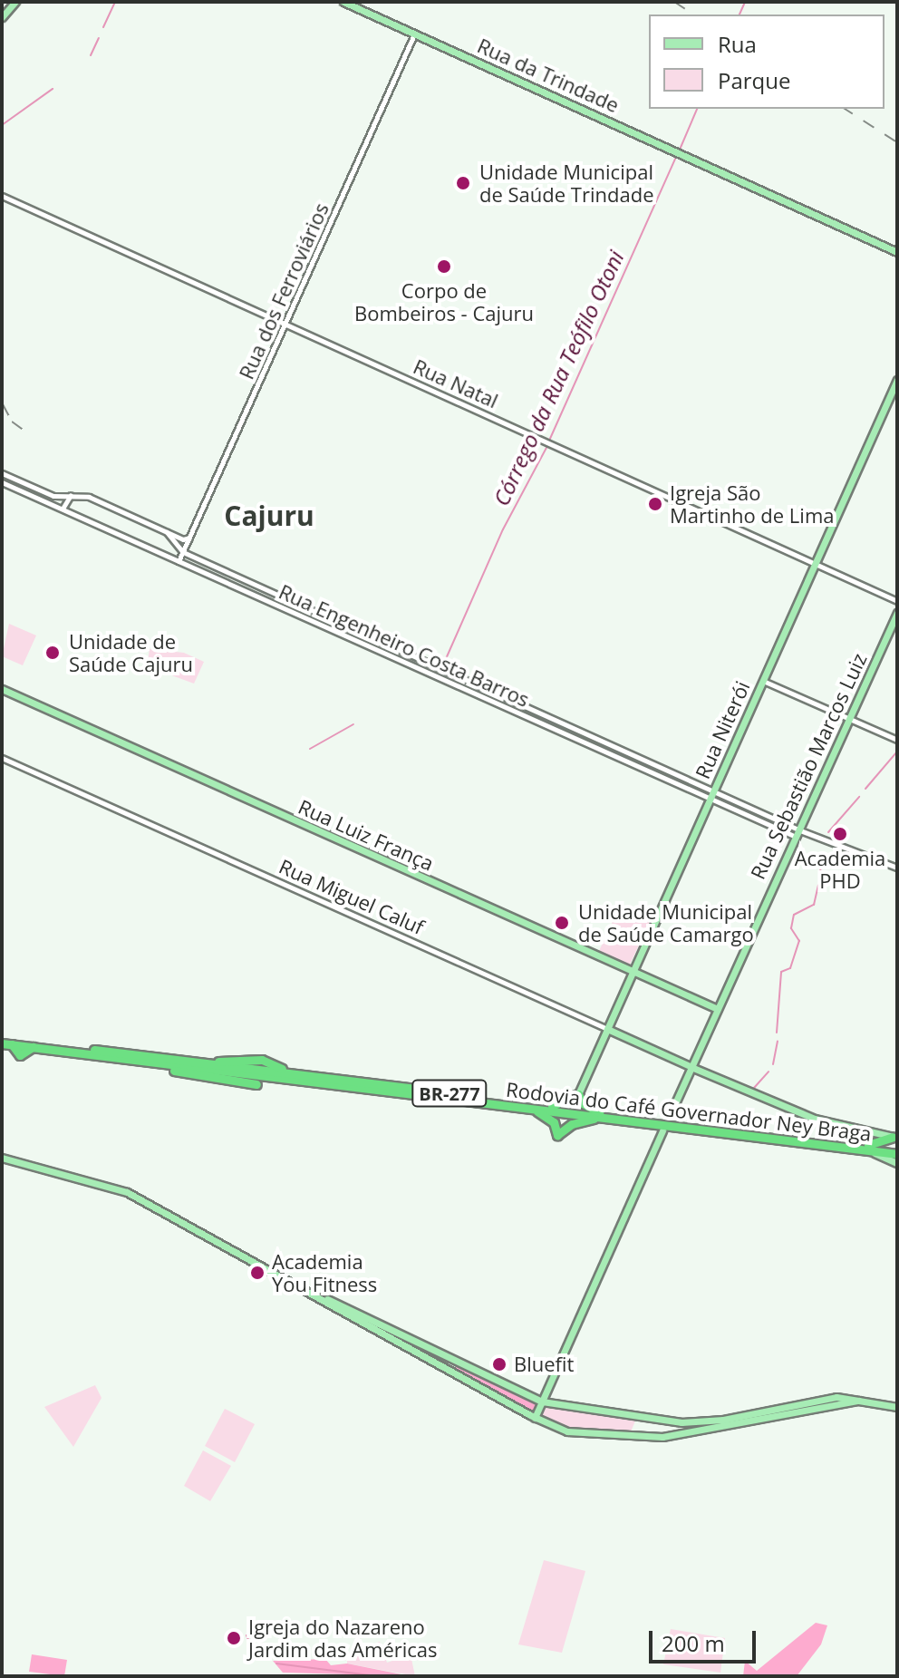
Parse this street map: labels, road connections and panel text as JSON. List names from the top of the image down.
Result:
{
  "streets": {
    "highway": ["BR-277", "Rodovia do Café Governador Ney Braga"],
    "main road": [
      "Rua da Trindade",
      "Rua Niterói",
      "Rua Sebastião Marcos Luiz",
      "Rua Luiz França",
      "Rua Miguel Caluf"
    ],
    "street": ["Rua dos Ferroviários", "Rua Natal", "Rua Engenheiro Costa Barros"]
  },
  "crossings": [
    ["Rua da Trindade", "Rua dos Ferroviários"],
    ["Rua dos Ferroviários", "Rua Natal"],
    ["Rua dos Ferroviários", "Rua Engenheiro Costa Barros"],
    ["Rua Natal", "Rua Niterói"],
    ["Rua Engenheiro Costa Barros", "Rua Niterói"],
    ["Rua Engenheiro Costa Barros", "Rua Sebastião Marcos Luiz"],
    ["Rua Niterói", "Rua Luiz França"],
    ["Rua Niterói", "Rua Miguel Caluf"],
    ["Rua Sebastião Marcos Luiz", "Rua Luiz França"],
    ["Rua Sebastião Marcos Luiz", "Rua Miguel Caluf"]
  ],
  "districts": ["Cajuru"],
  "water": ["Córrego da Rua Teófilo Otoni"],
  "places": [
    "Unidade Municipal de Saúde Trindade",
    "Corpo de Bombeiros - Cajuru",
    "Igreja São Martinho de Lima",
    "Unidade de Saúde Cajuru",
    "Academia PHD",
    "Unidade Municipal de Saúde Camargo",
    "Academia You Fitness",
    "Bluefit",
    "Igreja do Nazareno Jardim das Américas"
  ],
  "legend": ["Rua", "Parque"],
  "scale_bar": "200 m"
}
